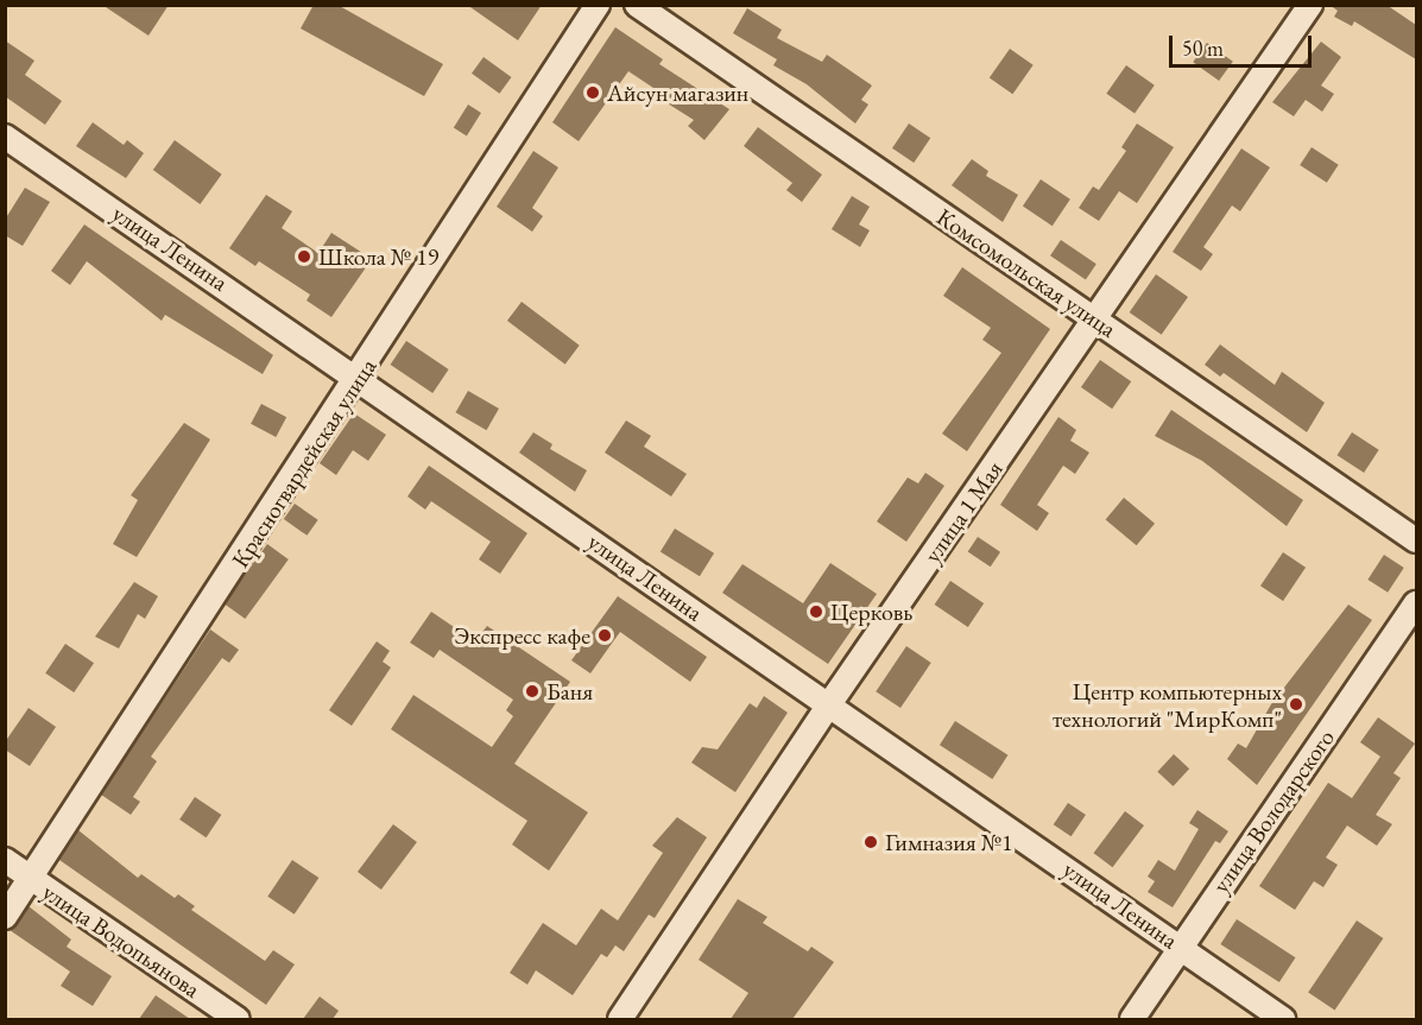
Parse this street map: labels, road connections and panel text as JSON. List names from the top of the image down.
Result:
{
  "streets": {
    "street": [
      "улица Ленина",
      "Комсомольская улица",
      "Красногвардейская улица",
      "улица 1 Мая",
      "улица Володарского",
      "улица Водопьянова"
    ]
  },
  "crossings": [
    ["улица Ленина", "Красногвардейская улица"],
    ["улица Ленина", "улица 1 Мая"],
    ["улица Ленина", "улица Володарского"],
    ["Комсомольская улица", "улица 1 Мая"],
    ["Красногвардейская улица", "улица Водопьянова"]
  ],
  "places": [
    "Айсун магазин",
    "Школа № 19",
    "Церковь",
    "Экспресс кафе",
    "Баня",
    "Центр компьютерных технологий \"МирКомп\"",
    "Гимназия №1"
  ],
  "scale_bar": "50 m"
}
